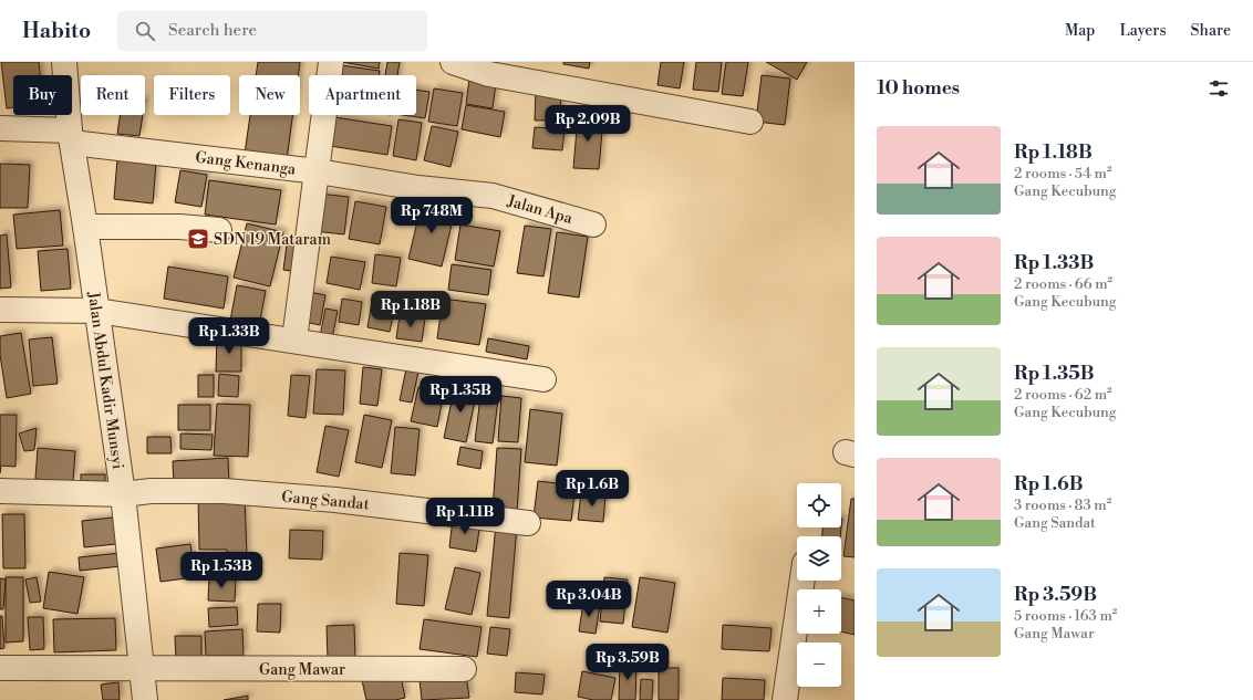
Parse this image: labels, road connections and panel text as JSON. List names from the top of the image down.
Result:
{
  "streets": {
    "street": [
      "Gang Kenanga",
      "Jalan Apa",
      "Jalan Abdul Kadir Munsyi",
      "Gang Sandat",
      "Gang Mawar"
    ]
  },
  "crossings": [
    ["Gang Kenanga", "Jalan Apa"],
    ["Gang Kenanga", "Jalan Abdul Kadir Munsyi"],
    ["Jalan Abdul Kadir Munsyi", "Gang Sandat"],
    ["Jalan Abdul Kadir Munsyi", "Gang Mawar"]
  ],
  "places": {
    "school or university": ["SDN 19 Mataram"]
  },
  "page": {
    "header": "Habito",
    "search": "Search here",
    "nav": ["Map", "Layers", "Share"],
    "heading": "10 homes",
    "chip": [
      "Buy",
      "Rent",
      "Filters",
      "New",
      "Apartment"
    ],
    "price": [
      "Rp 2.09B",
      "Rp 748M",
      "Rp 1.18B",
      "Rp 1.33B",
      "Rp 1.35B",
      "Rp 1.6B",
      "Rp 1.11B",
      "Rp 1.53B",
      "Rp 3.04B",
      "Rp 3.59B"
    ],
    "list": [
      {
        "name": "Rp 1.18B",
        "note": "2 rooms · 54 m² · Gang Kecubung"
      },
      {
        "name": "Rp 1.33B",
        "note": "2 rooms · 66 m² · Gang Kecubung"
      },
      {
        "name": "Rp 1.35B",
        "note": "2 rooms · 62 m² · Gang Kecubung"
      },
      {
        "name": "Rp 1.6B",
        "note": "3 rooms · 83 m² · Gang Sandat"
      },
      {
        "name": "Rp 3.59B",
        "note": "5 rooms · 163 m² · Gang Mawar"
      }
    ],
    "map_buttons": ["+", "−"]
  }
}
